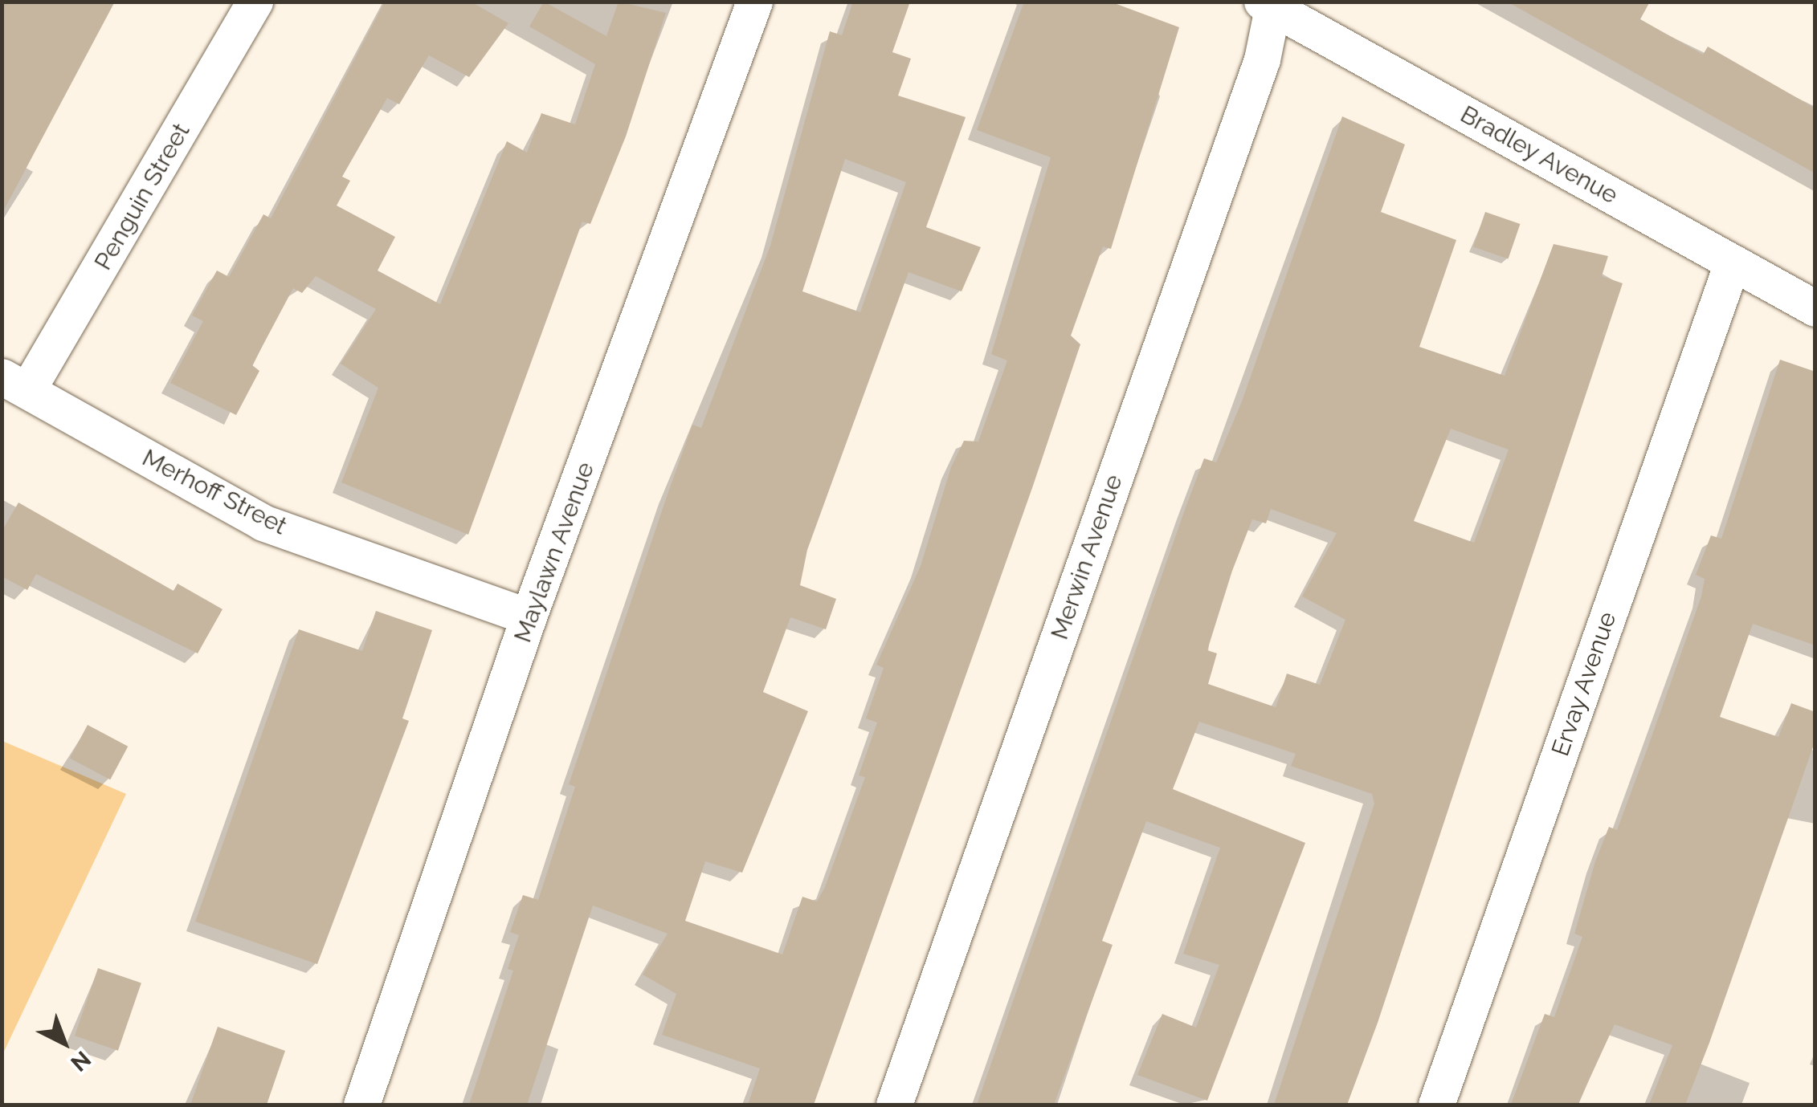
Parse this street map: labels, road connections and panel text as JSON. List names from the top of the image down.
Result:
{
  "streets": {
    "street": [
      "Bradley Avenue",
      "Penguin Street",
      "Merhoff Street",
      "Maylawn Avenue",
      "Merwin Avenue",
      "Ervay Avenue"
    ]
  },
  "crossings": [
    ["Bradley Avenue", "Merwin Avenue"],
    ["Bradley Avenue", "Ervay Avenue"],
    ["Penguin Street", "Merhoff Street"],
    ["Merhoff Street", "Maylawn Avenue"]
  ],
  "north": "bottom right"
}
